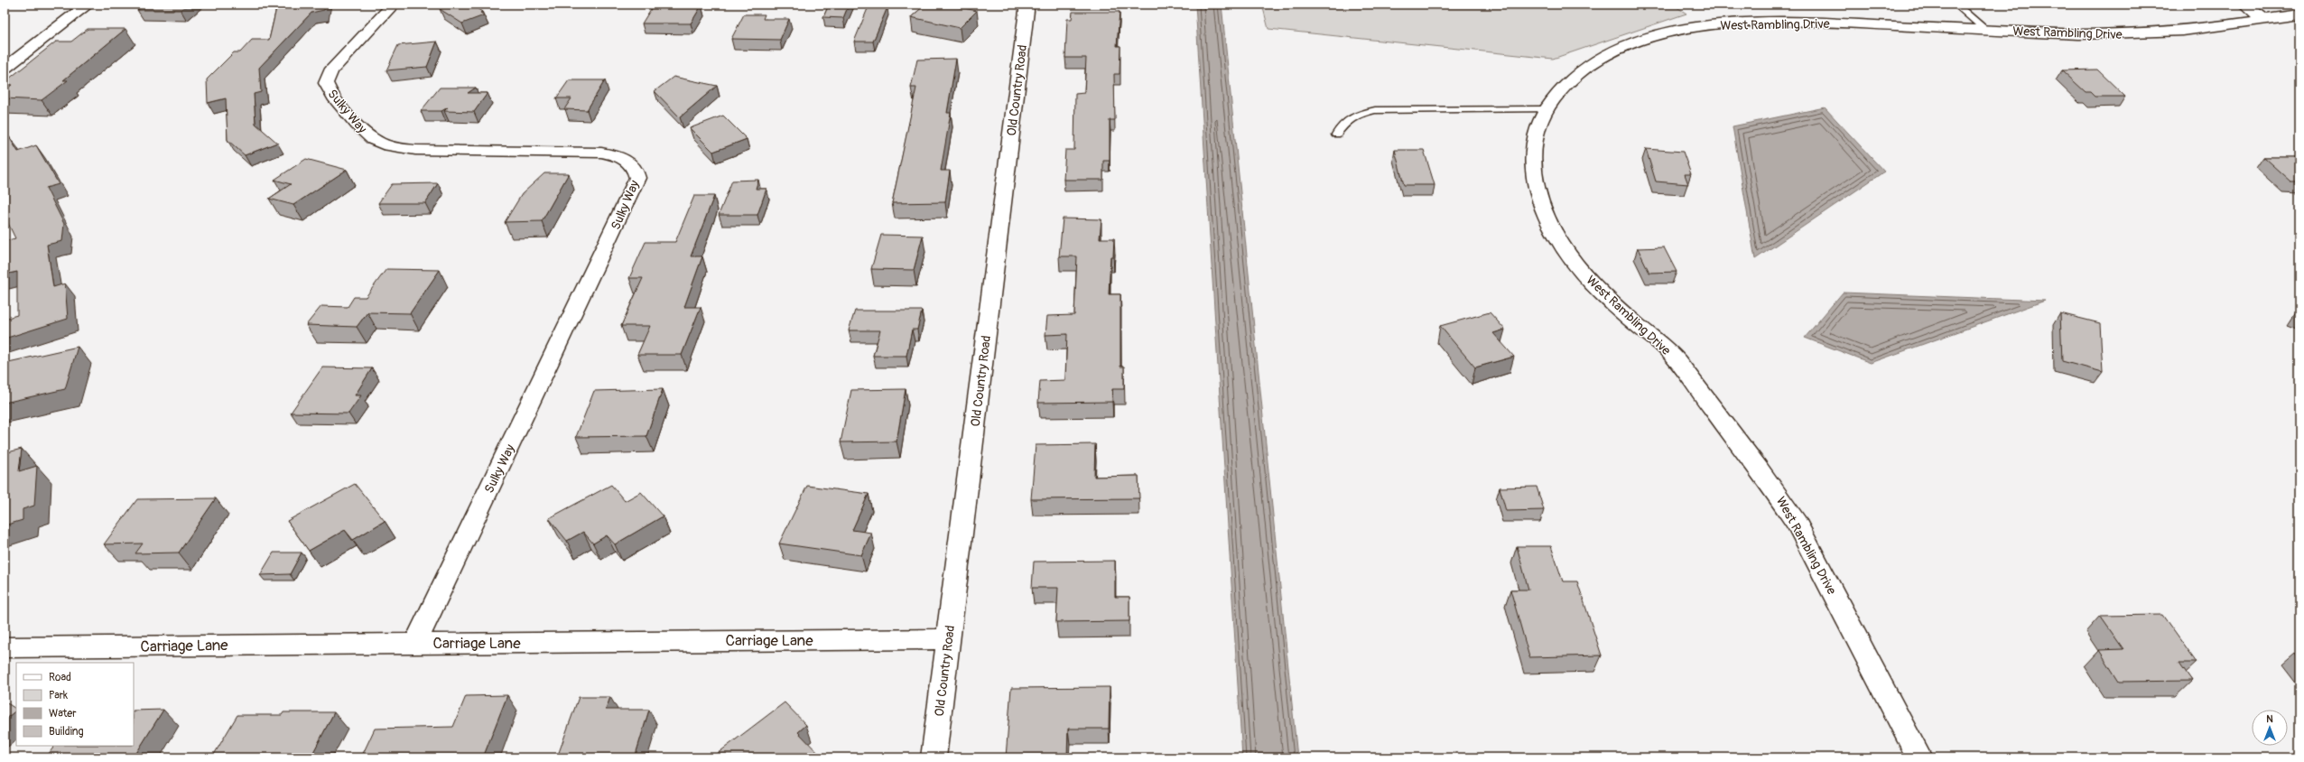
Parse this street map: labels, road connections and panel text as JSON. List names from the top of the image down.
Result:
{
  "streets": {
    "street": [
      "West Rambling Drive",
      "Old Country Road",
      "Sulky Way",
      "Carriage Lane"
    ]
  },
  "crossings": [
    ["Old Country Road", "Carriage Lane"],
    ["Sulky Way", "Carriage Lane"]
  ],
  "legend": [
    "Road",
    "Park",
    "Water",
    "Building"
  ],
  "north": "top"
}
